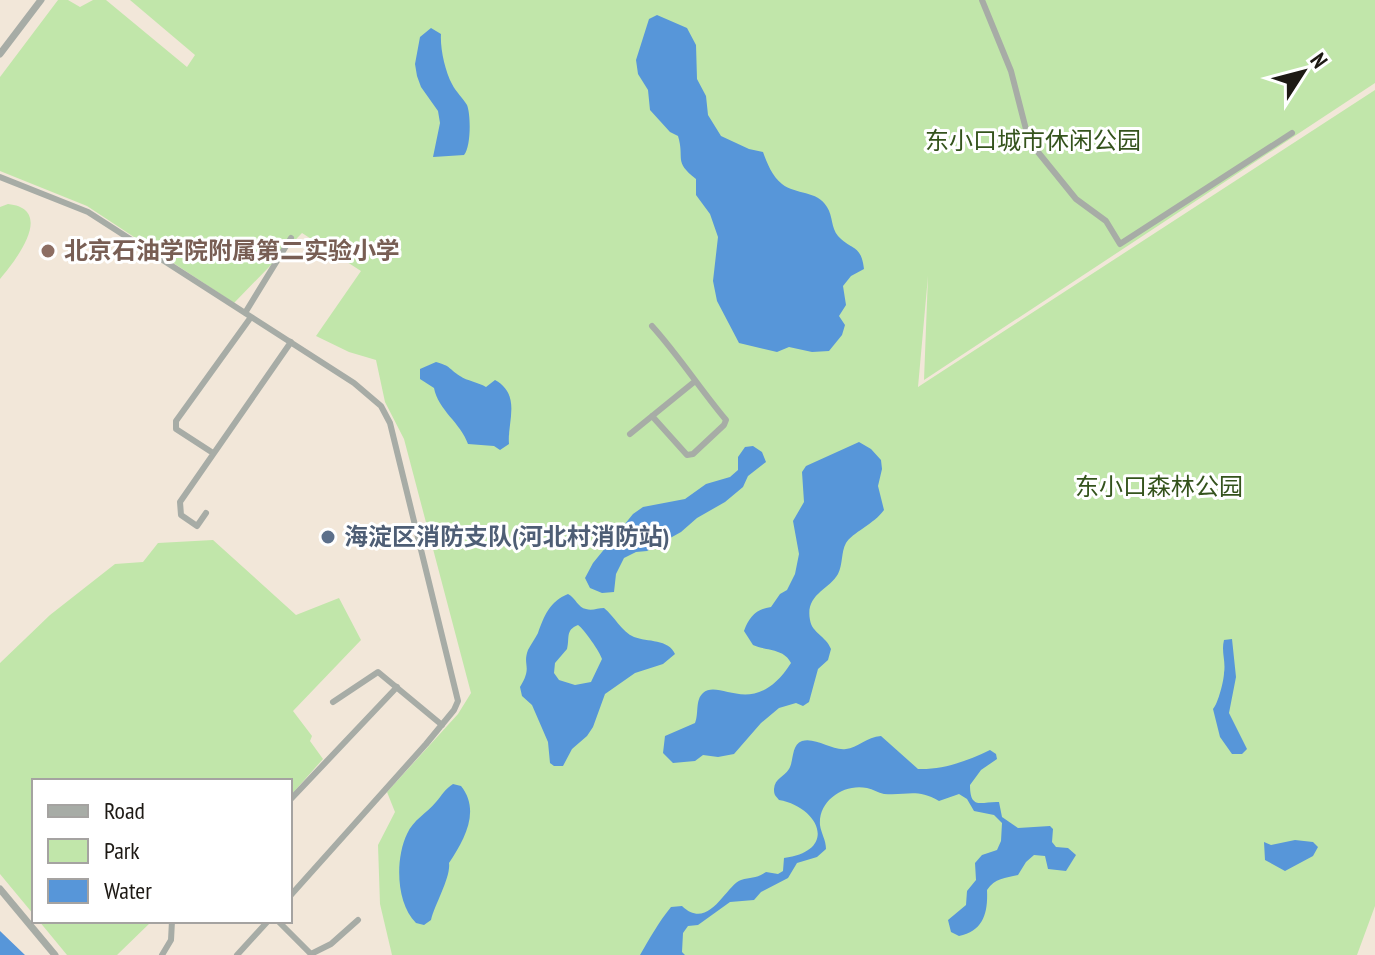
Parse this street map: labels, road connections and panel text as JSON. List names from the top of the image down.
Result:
{
  "parks": ["东小口城市休闲公园", "东小口森林公园"],
  "places": ["北京石油学院附属第二实验小学", "海淀区消防支队(河北村消防站)"],
  "legend": ["Road", "Park", "Water"],
  "north": "top right"
}
